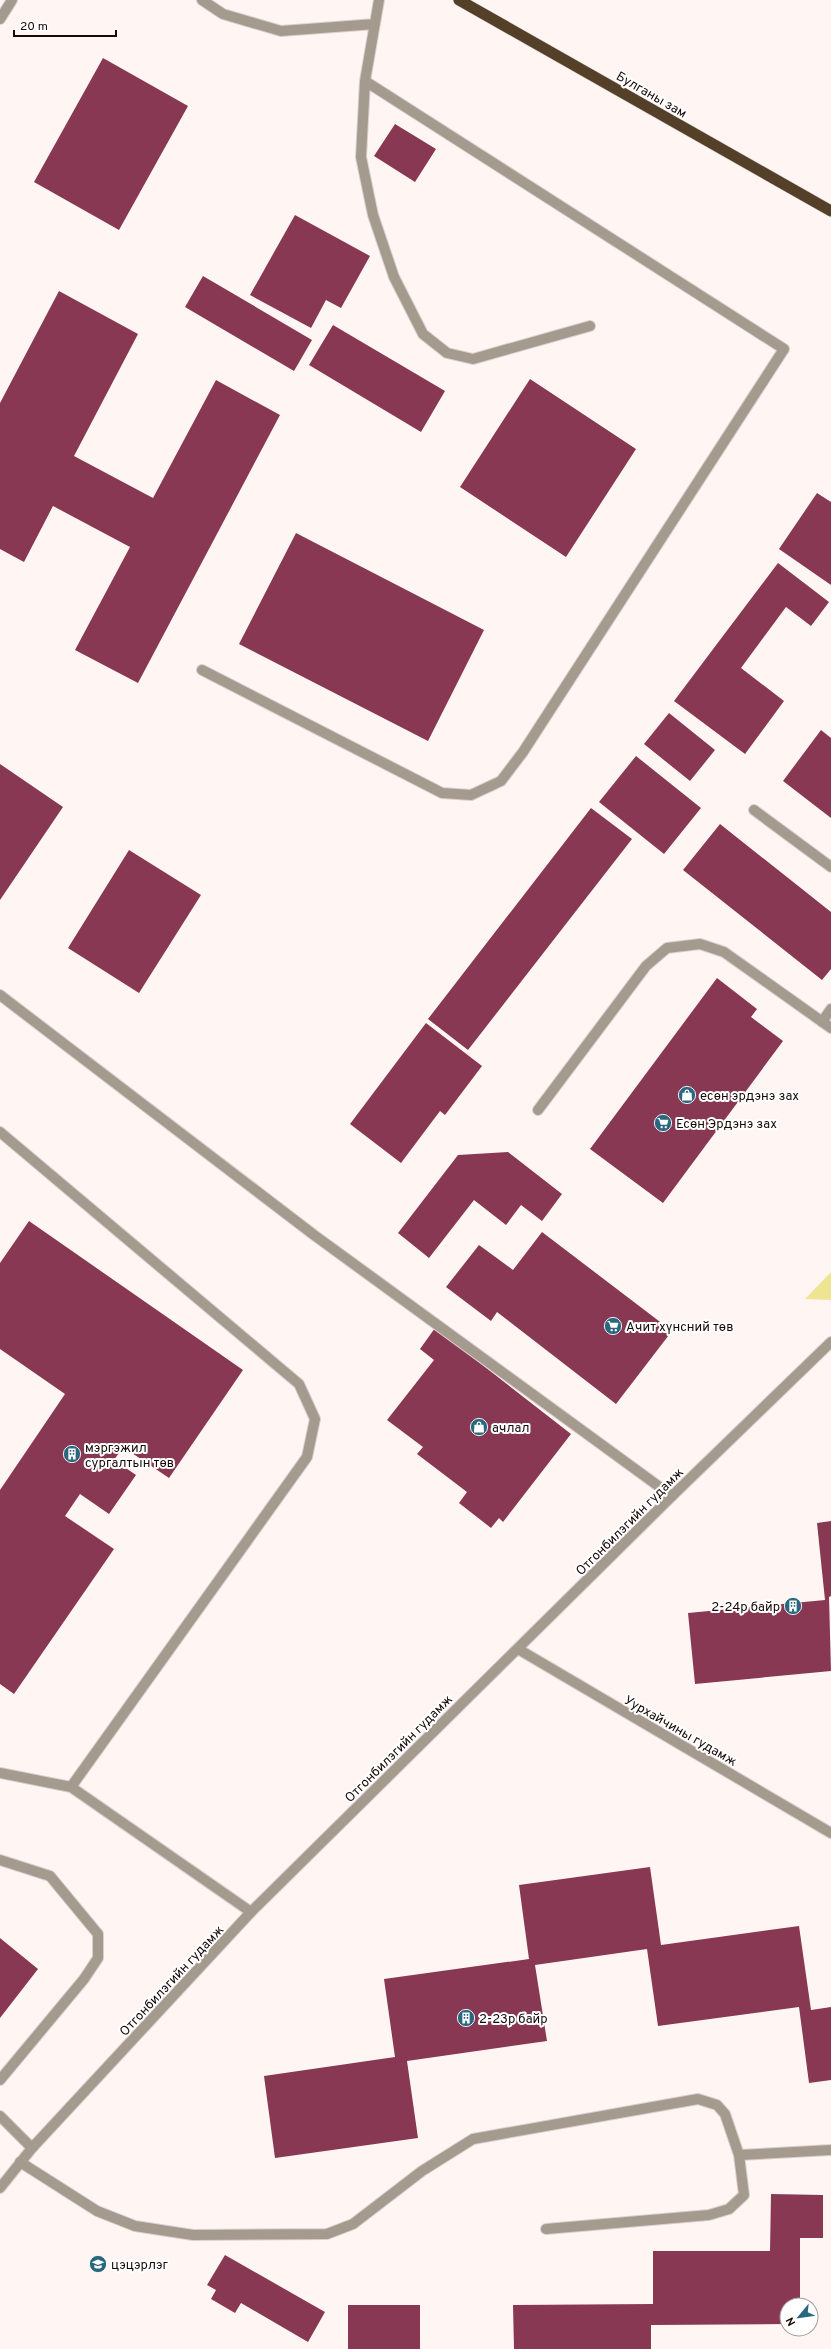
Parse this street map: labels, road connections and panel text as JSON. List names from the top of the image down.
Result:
{
  "streets": {
    "highway": ["Булганы зам"],
    "street": ["Отгонбилэгийн гудамж", "Уурхайчины гудамж"]
  },
  "crossings": [
    ["Отгонбилэгийн гудамж", "Уурхайчины гудамж"]
  ],
  "places": {
    "shop": ["есөн эрдэнэ зах", "ачлал"],
    "supermarket": ["Есөн Эрдэнэ зах", "Ачит хүнсний төв"],
    "building": ["мэргэжил сургалтын төв", "2-24р байр", "2-23р байр"],
    "school or university": ["цэцэрлэг"]
  },
  "scale_bar": "20 m",
  "north": "bottom left"
}
